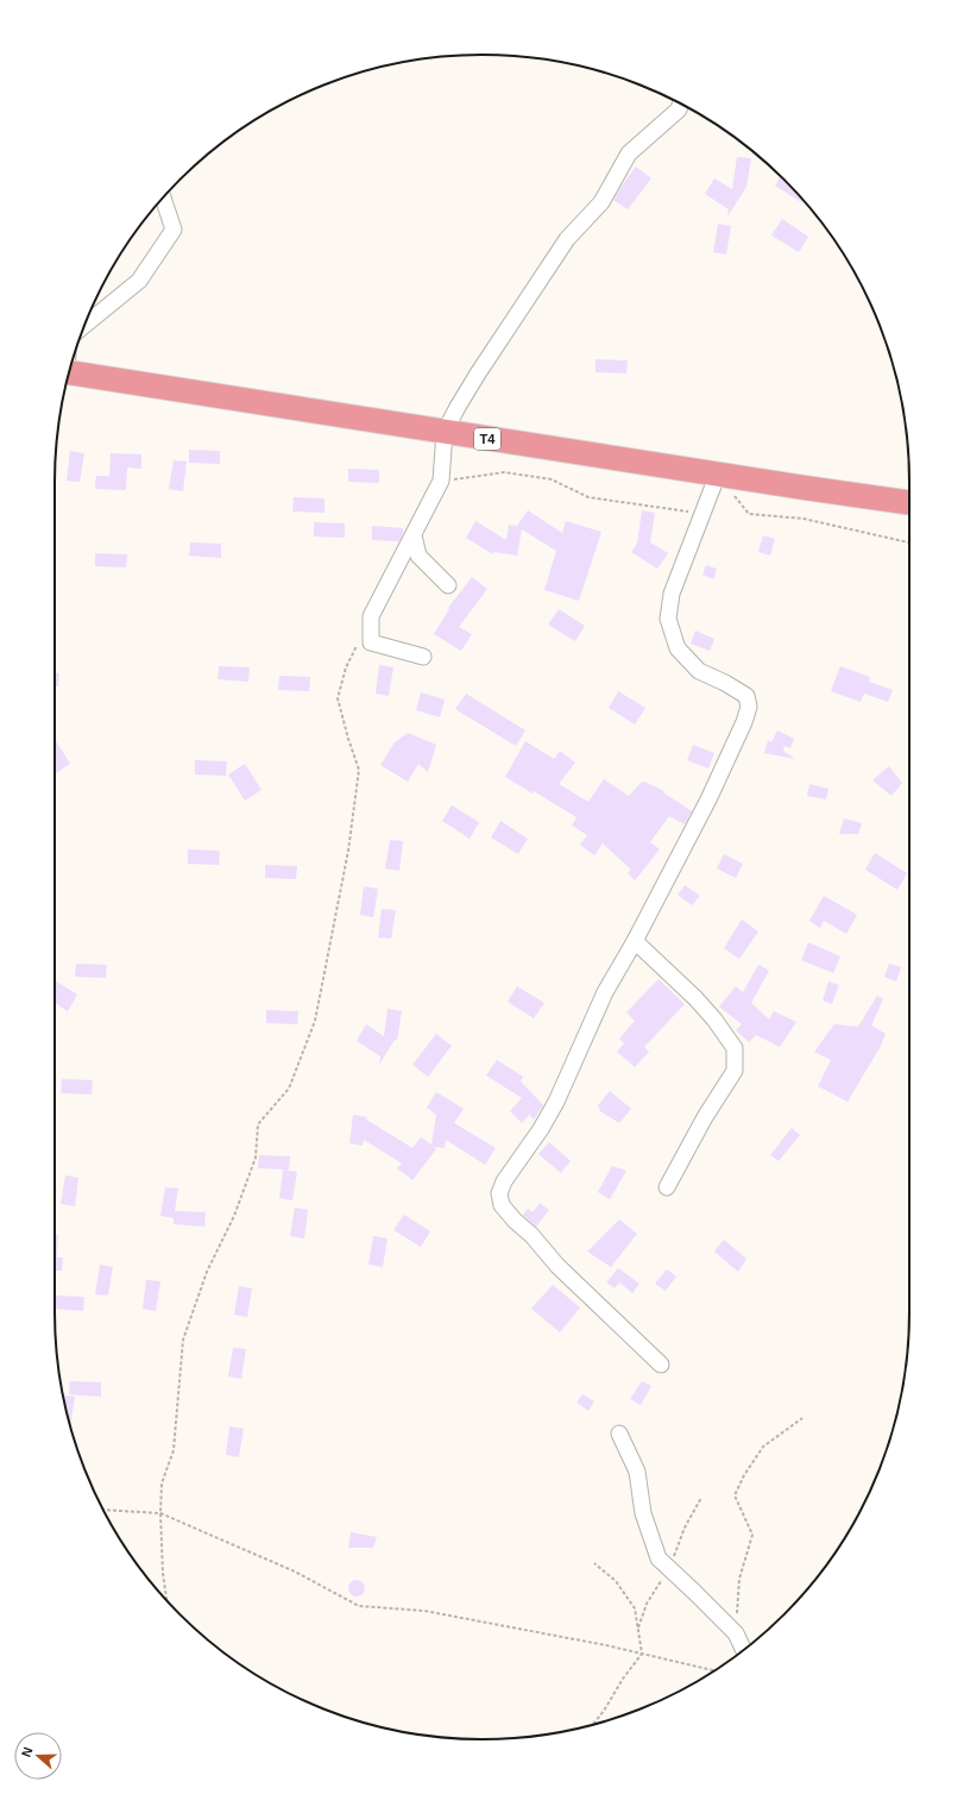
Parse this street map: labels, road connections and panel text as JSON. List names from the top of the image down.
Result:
{
  "streets": {
    "highway": ["T4"]
  },
  "north": "left"
}
